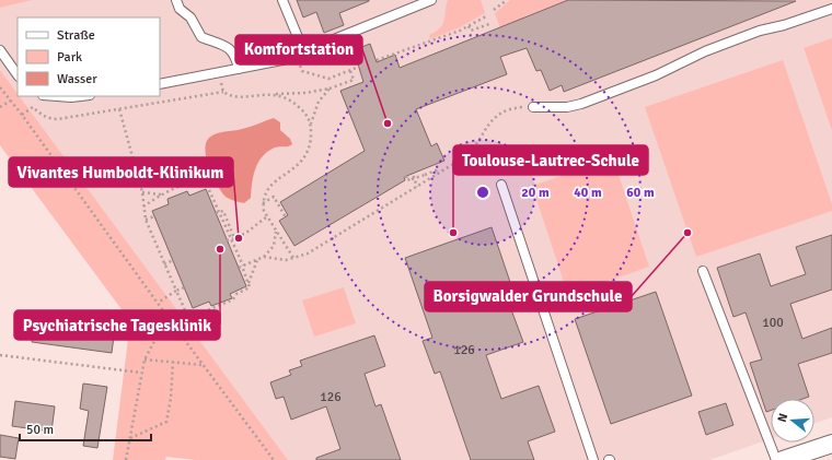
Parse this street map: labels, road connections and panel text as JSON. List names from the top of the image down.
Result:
{
  "places": [
    "Komfortstation",
    "Toulouse-Lautrec-Schule",
    "Borsigwalder Grundschule",
    "Vivantes Humboldt-Klinikum",
    "Psychiatrische Tagesklinik"
  ],
  "house_numbers": ["100", "126", "126"],
  "legend": ["Straße", "Park", "Wasser"],
  "scale_bar": "50 m",
  "north": "left",
  "rings": ["20 m", "40 m", "60 m"]
}
